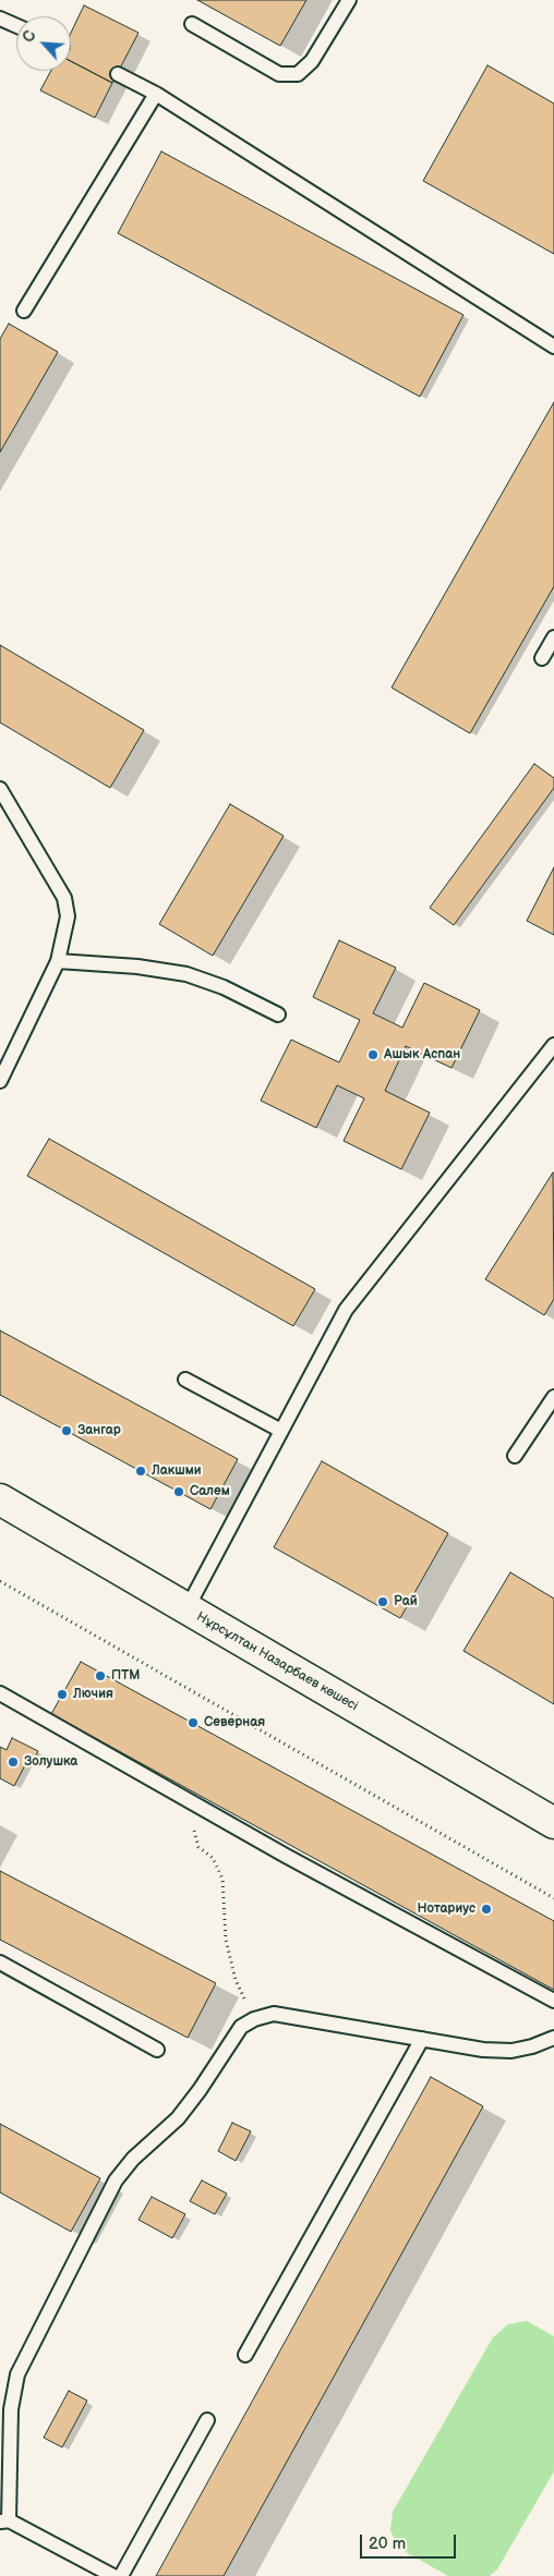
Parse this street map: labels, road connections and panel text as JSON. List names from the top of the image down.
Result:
{
  "streets": {
    "main road": ["Нұрсұлтан Назарбаев көшесі"]
  },
  "places": [
    "Ашык Аспан",
    "Зангар",
    "Лакшми",
    "Салем",
    "Рай",
    "ПТМ",
    "Лючия",
    "Северная",
    "Золушка",
    "Нотариус"
  ],
  "scale_bar": "20 m",
  "north": "top left"
}
